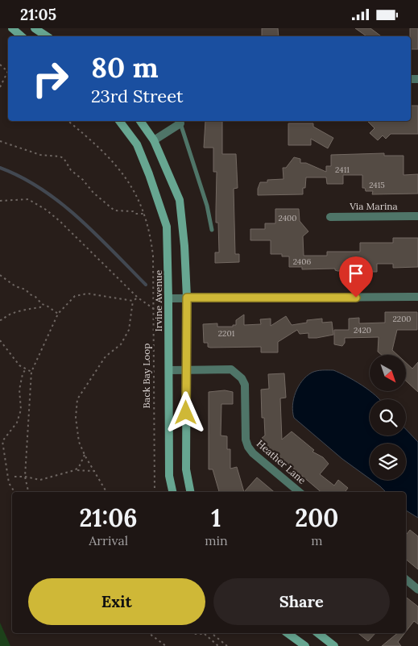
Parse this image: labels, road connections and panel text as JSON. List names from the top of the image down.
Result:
{
  "streets": {
    "main road": ["Irvine Avenue"],
    "street": ["Via Marina", "Heather Lane"],
    "path": ["Back Bay Loop"]
  },
  "crossings": [
    ["Irvine Avenue", "Heather Lane"]
  ],
  "house_numbers": [
    "2411",
    "2415",
    "2400",
    "2406",
    "2200",
    "2420",
    "2201"
  ],
  "north": "bottom right",
  "page": {
    "status": "21:05",
    "turn": ["80 m", "23rd Street"],
    "eta": [
      "21:06",
      "Arrival",
      "1",
      "min",
      "200",
      "m"
    ],
    "buttons": ["Exit", "Share"]
  }
}
